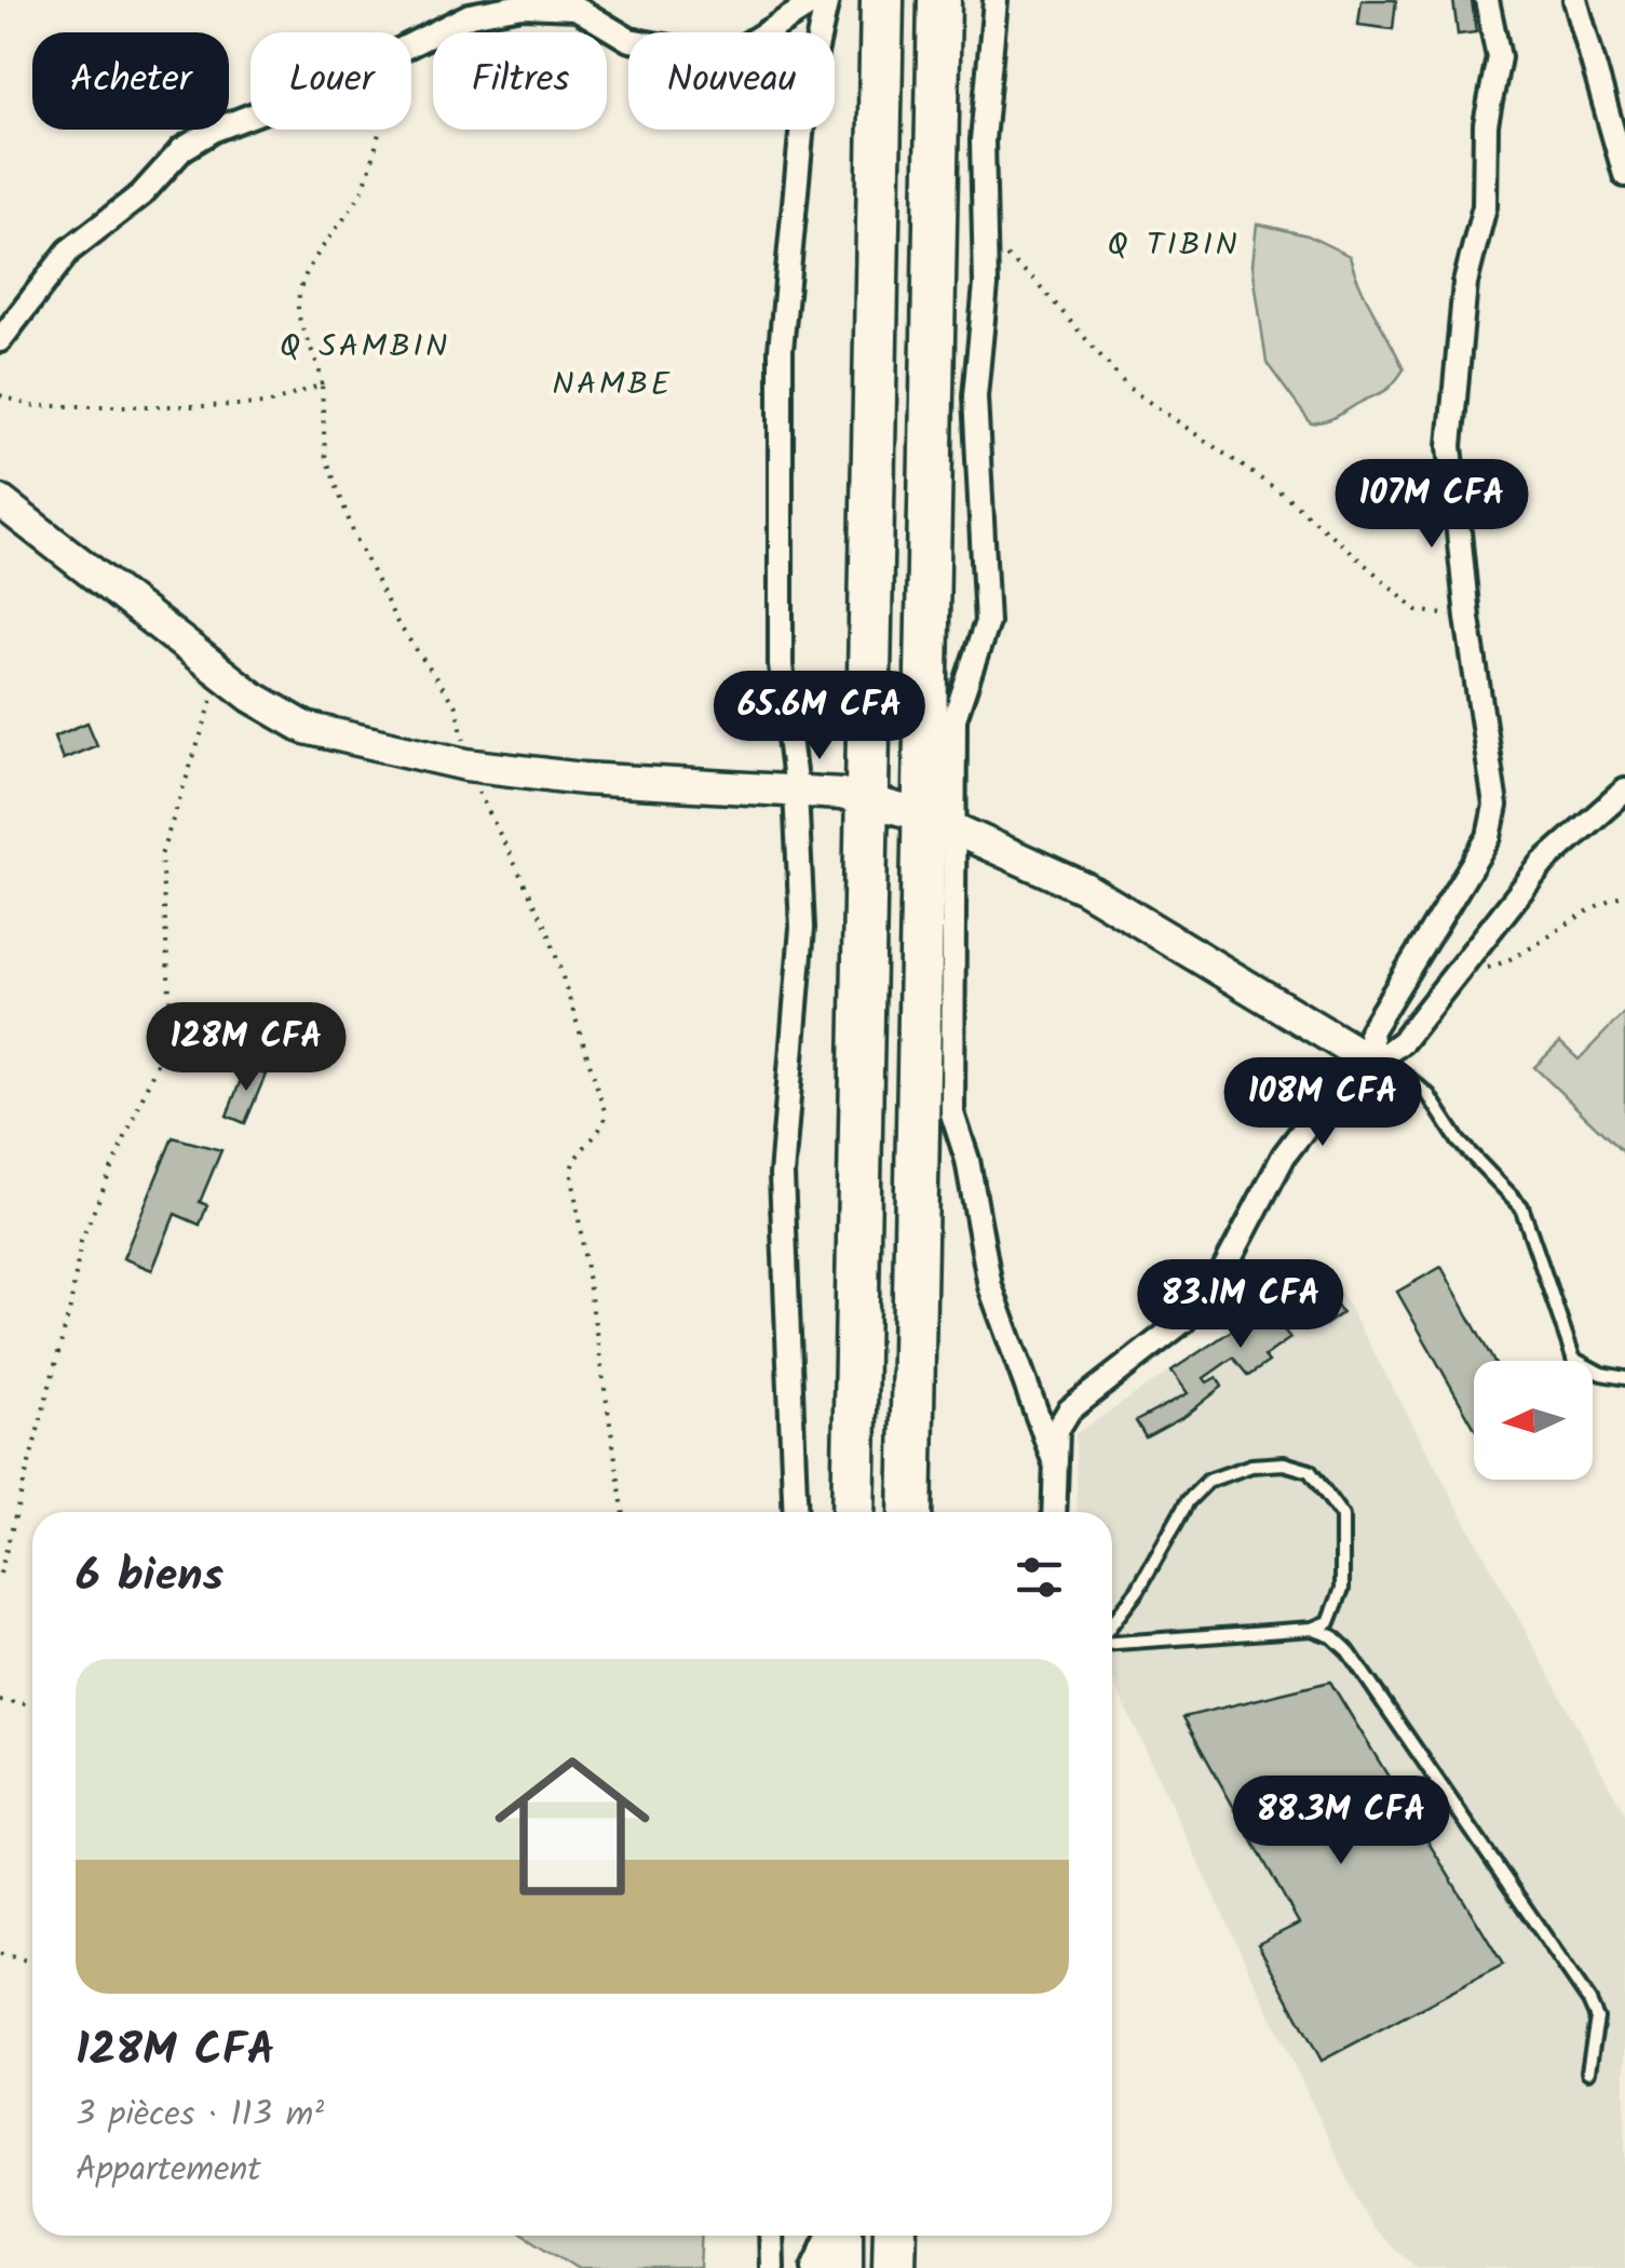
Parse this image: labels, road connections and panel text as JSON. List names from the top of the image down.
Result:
{
  "districts": ["Q TIBIN", "Q SAMBIN", "NAMBE"],
  "north": "left",
  "page": {
    "chip": [
      "Acheter",
      "Louer",
      "Filtres",
      "Nouveau"
    ],
    "price": [
      "107M CFA",
      "65.6M CFA",
      "128M CFA",
      "108M CFA",
      "83.1M CFA",
      "88.3M CFA"
    ],
    "heading": "6 biens",
    "list": [
      {
        "name": "128M CFA",
        "note": "3 pièces · 113 m² · Appartement"
      }
    ]
  }
}
